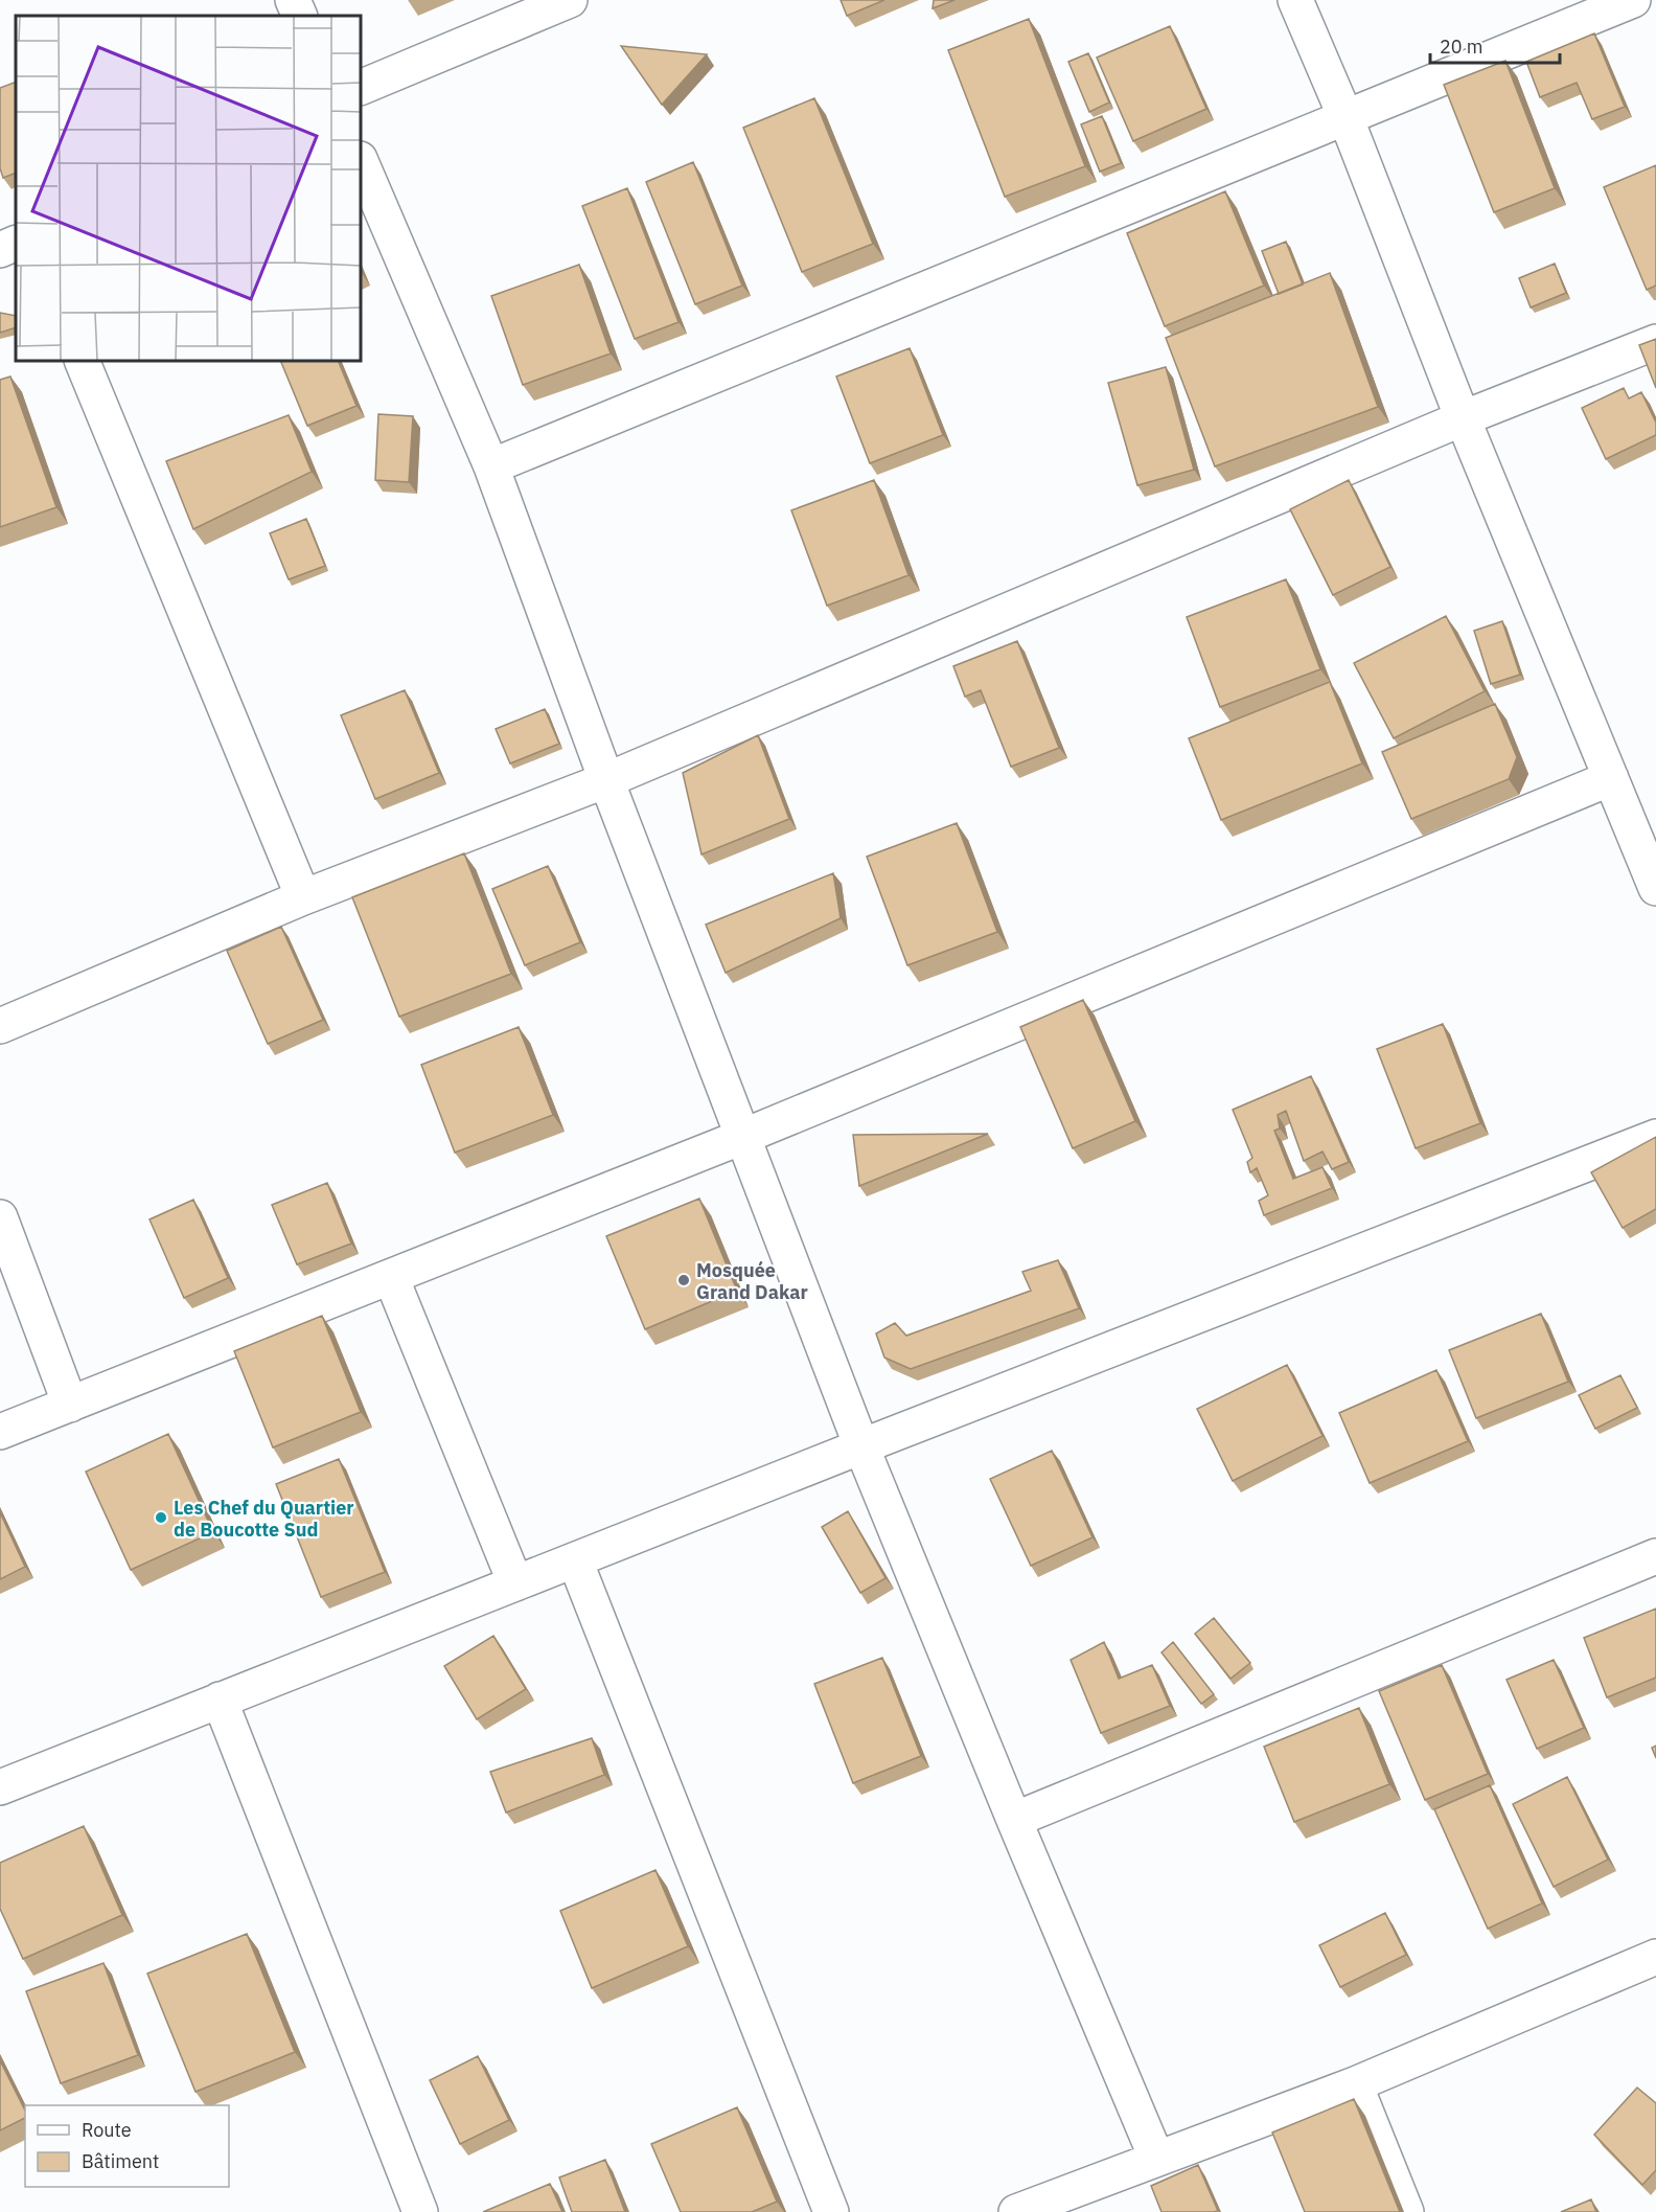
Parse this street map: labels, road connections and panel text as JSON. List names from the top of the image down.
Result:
{
  "places": ["Mosquée Grand Dakar", "Les Chef du Quartier de Boucotte Sud"],
  "legend": ["Route", "Bâtiment"],
  "scale_bar": "20 m"
}
